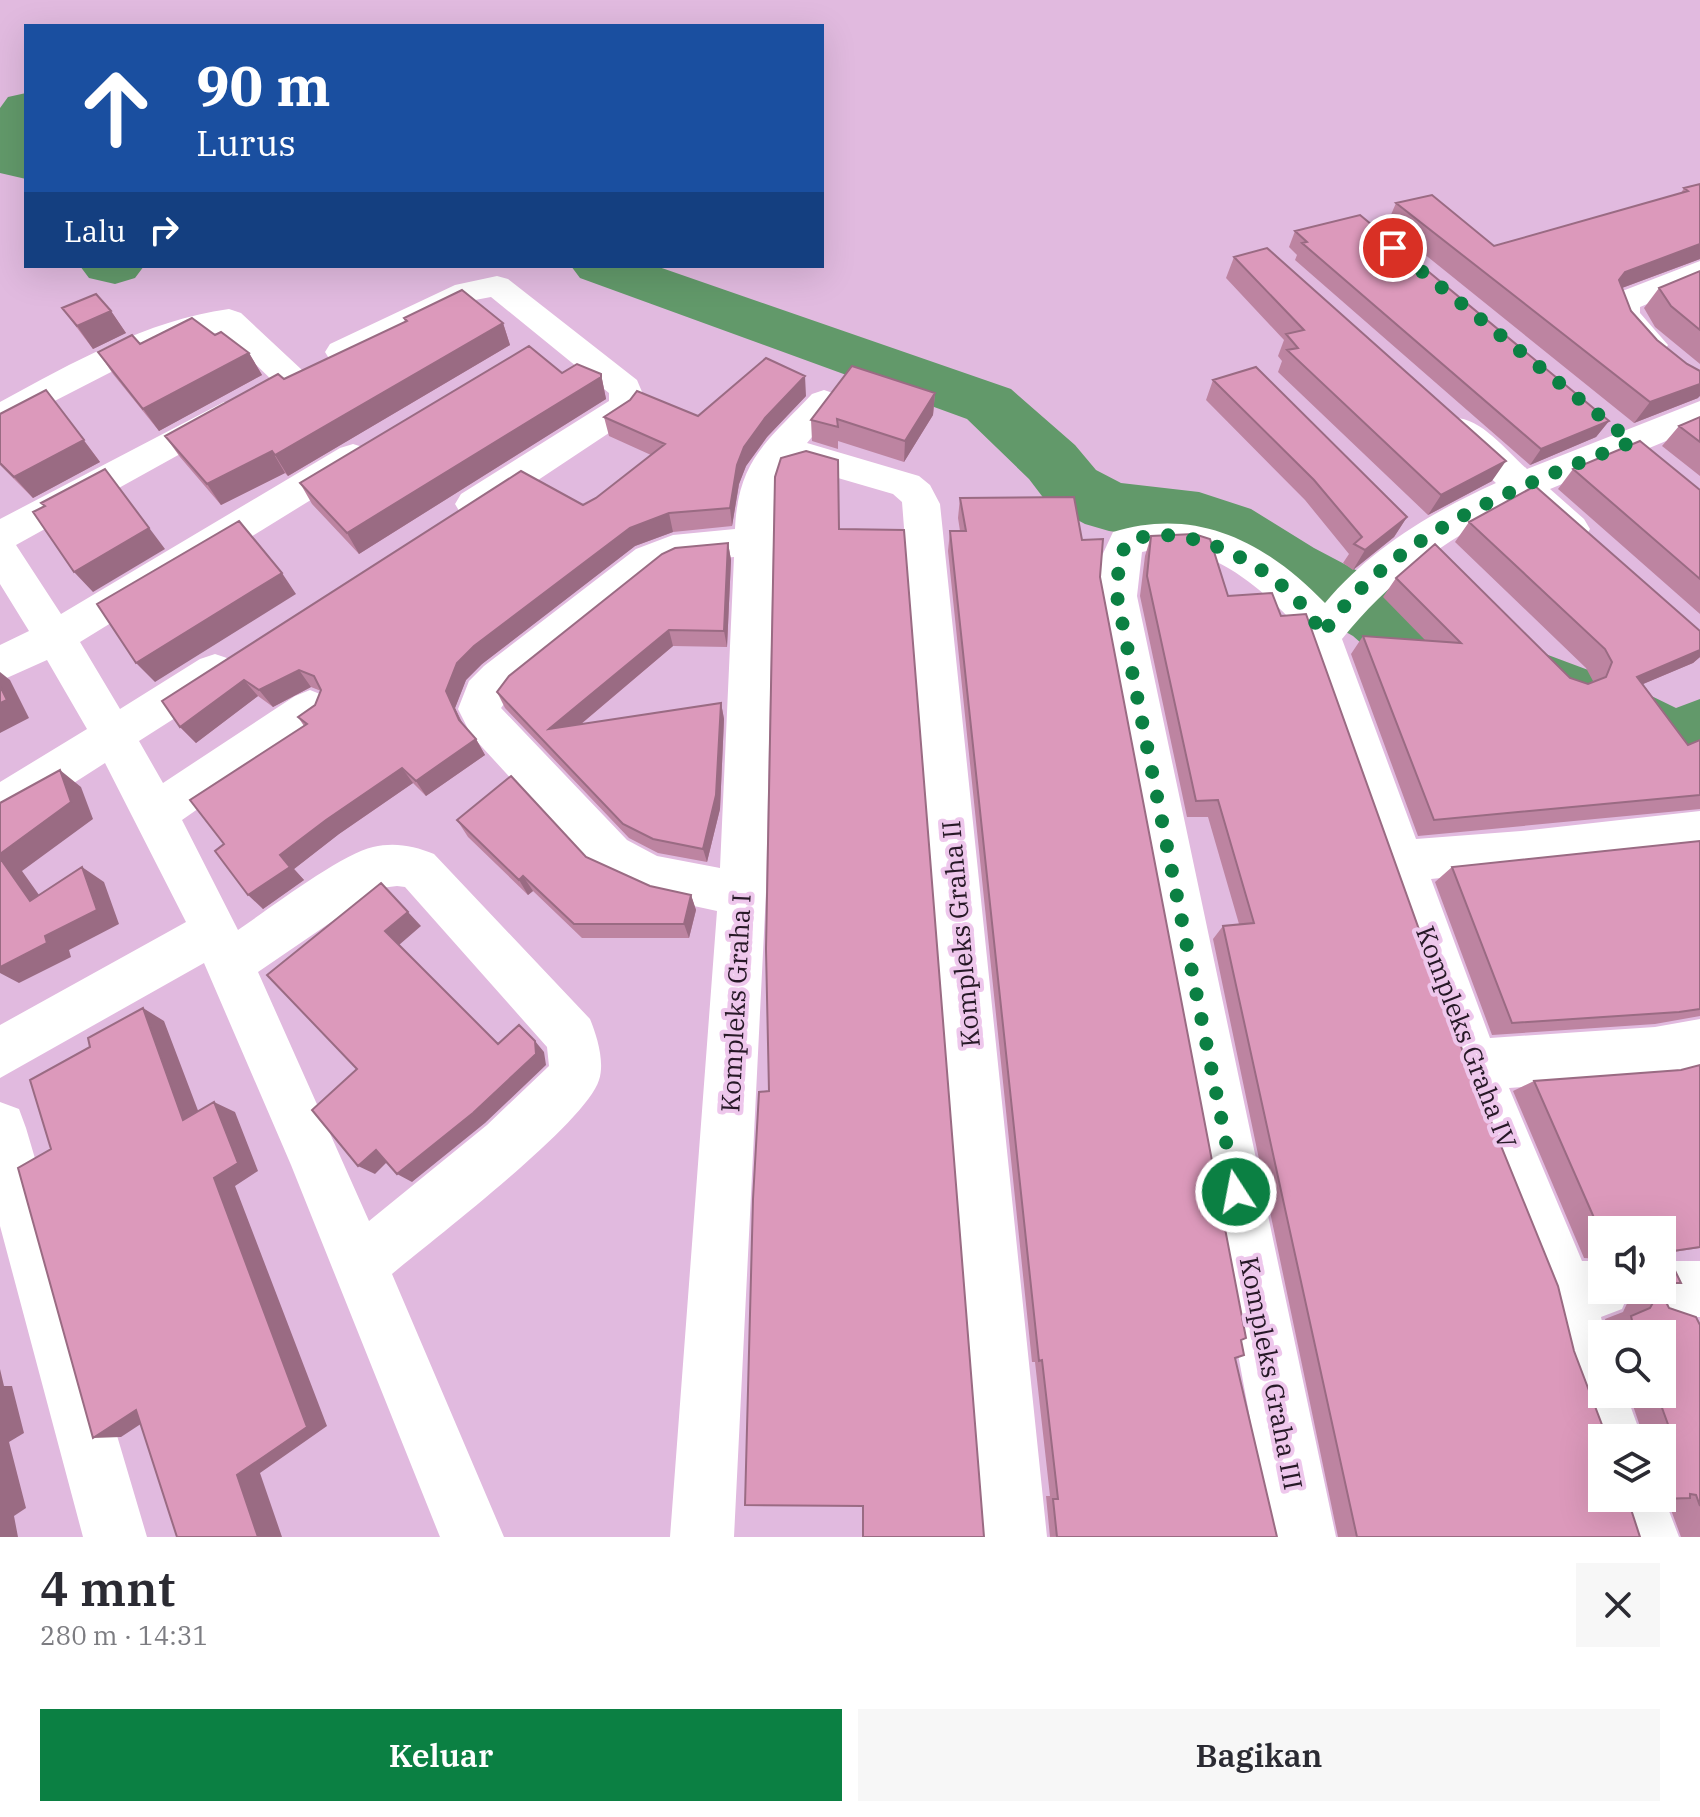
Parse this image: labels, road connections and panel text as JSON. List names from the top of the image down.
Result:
{
  "streets": {
    "street": [
      "Kompleks Graha II",
      "Kompleks Graha I",
      "Kompleks Graha IV",
      "Kompleks Graha III"
    ]
  },
  "crossings": [
    ["Kompleks Graha II", "Kompleks Graha I"],
    ["Kompleks Graha IV", "Kompleks Graha III"]
  ],
  "page": {
    "turn": ["90 m", "Lurus"],
    "then": "Lalu",
    "heading": ["4 mnt", "280 m · 14:31"],
    "buttons": ["Keluar", "Bagikan"]
  }
}
